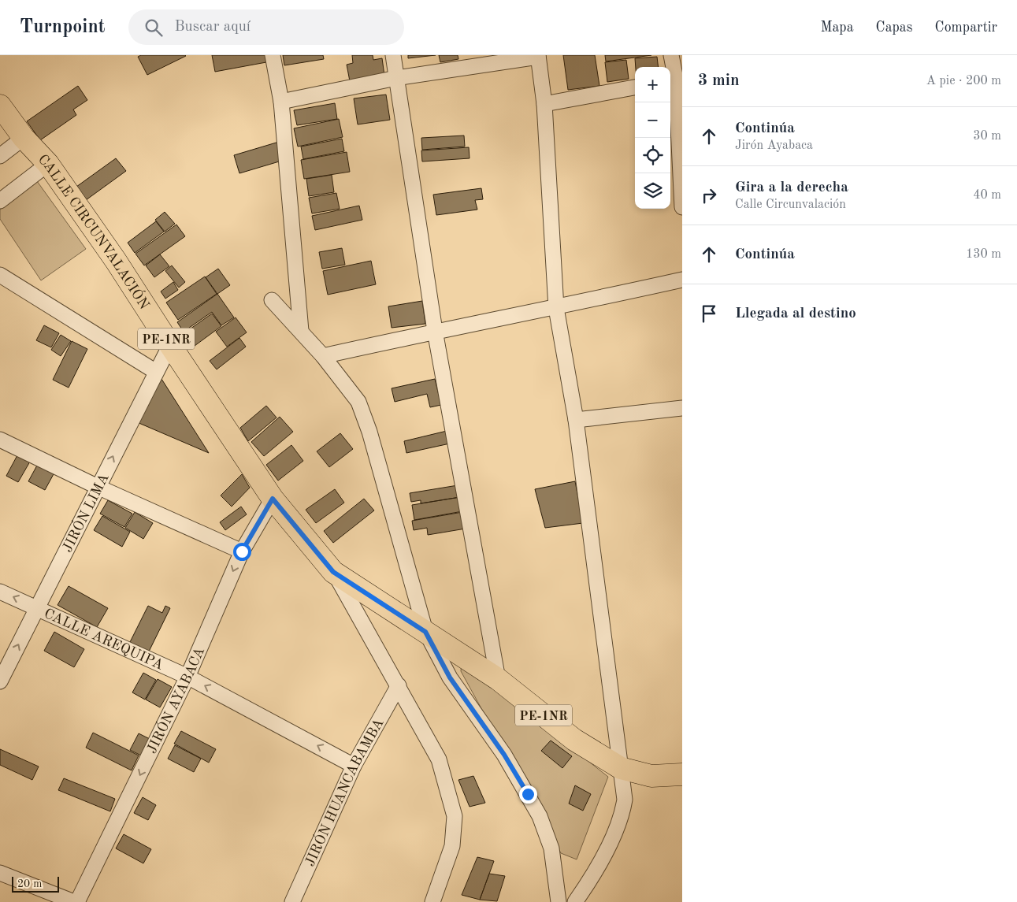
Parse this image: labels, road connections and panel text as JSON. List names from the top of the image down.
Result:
{
  "streets": {
    "main road": ["CALLE CIRCUNVALACIÓN", "PE-1NR"],
    "street": [
      "JIRÓN LIMA",
      "CALLE AREQUIPA",
      "JIRÓN AYABACA",
      "JIRÓN HUANCABAMBA"
    ]
  },
  "crossings": [
    ["CALLE CIRCUNVALACIÓN", "PE-1NR"],
    ["CALLE CIRCUNVALACIÓN", "JIRÓN LIMA"],
    ["CALLE CIRCUNVALACIÓN", "JIRÓN AYABACA"],
    ["JIRÓN LIMA", "CALLE AREQUIPA"],
    ["CALLE AREQUIPA", "JIRÓN AYABACA"],
    ["CALLE AREQUIPA", "JIRÓN HUANCABAMBA"]
  ],
  "one_way": ["JIRÓN LIMA", "CALLE AREQUIPA", "JIRÓN AYABACA"],
  "scale_bar": "20 m",
  "page": {
    "header": "Turnpoint",
    "search": "Buscar aquí",
    "nav": ["Mapa", "Capas", "Compartir"],
    "heading": ["3 min", "A pie · 200 m"],
    "map_buttons": ["+", "−"],
    "list": [
      ["Continúa", "Jirón Ayabaca", "30 m"],
      ["Gira a la derecha", "Calle Circunvalación", "40 m"],
      ["Continúa", "130 m"],
      "Llegada al destino"
    ],
    "scale": "20 m"
  }
}
